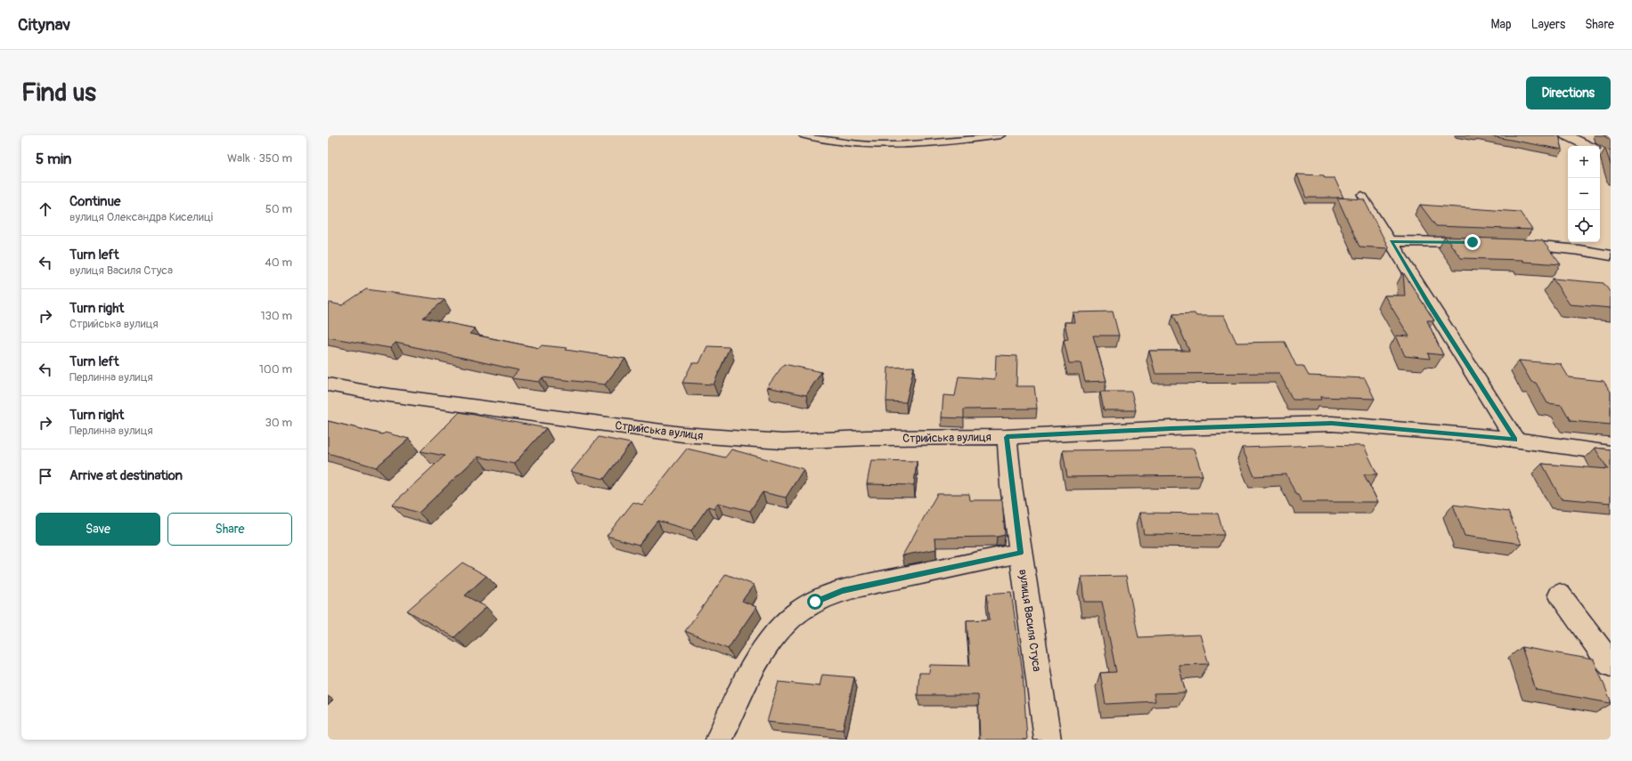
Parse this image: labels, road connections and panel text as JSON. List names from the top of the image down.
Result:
{
  "streets": {
    "street": ["Стрийська вулиця", "вулиця Василя Стуса"]
  },
  "crossings": [
    ["Стрийська вулиця", "вулиця Василя Стуса"]
  ],
  "page": {
    "header": "Citynav",
    "nav": ["Map", "Layers", "Share"],
    "buttons": [
      "Directions",
      ["Save", "Share"]
    ],
    "title": "Find us",
    "heading": ["5 min", "Walk · 350 m"],
    "map_buttons": ["+", "−"],
    "list": [
      ["Continue", "вулиця Олександра Киселиці", "50 m"],
      ["Turn left", "вулиця Василя Стуса", "40 m"],
      ["Turn right", "Стрийська вулиця", "130 m"],
      ["Turn left", "Перлинна вулиця", "100 m"],
      ["Turn right", "Перлинна вулиця", "30 m"],
      "Arrive at destination"
    ]
  }
}
